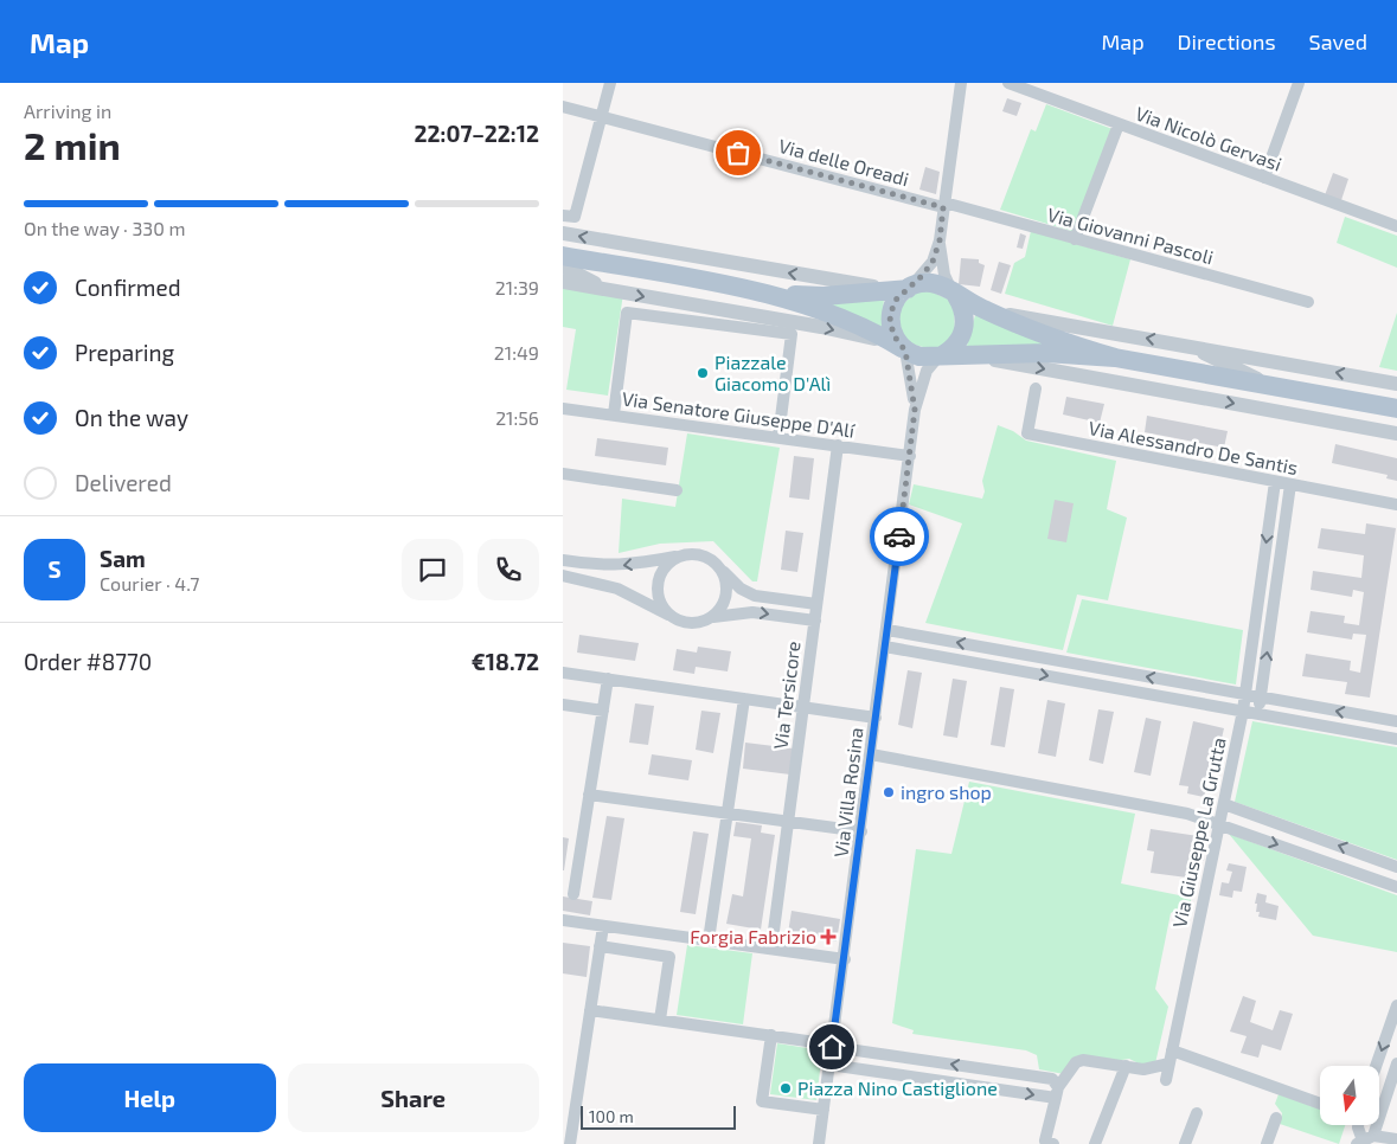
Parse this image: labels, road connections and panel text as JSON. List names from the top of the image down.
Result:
{
  "streets": {
    "street": [
      "Via Nicolò Gervasi",
      "Via delle Oreadi",
      "Via Giovanni Pascoli",
      "Via Senatore Giuseppe D'Alí",
      "Via Alessandro De Santis",
      "Via Tersicore",
      "Via Villa Rosina",
      "Via Giuseppe La Grutta"
    ]
  },
  "crossings": [
    ["Via delle Oreadi", "Via Giovanni Pascoli"],
    ["Via Senatore Giuseppe D'Alí", "Via Tersicore"],
    ["Via Senatore Giuseppe D'Alí", "Via Villa Rosina"],
    ["Via Alessandro De Santis", "Via Giuseppe La Grutta"]
  ],
  "places": {
    "other": ["Piazzale Giacomo D'Alì", "ingro shop", "Piazza Nino Castiglione"],
    "health": ["Forgia Fabrizio"]
  },
  "scale_bar": "100 m",
  "north": "bottom",
  "page": {
    "header": "Map",
    "nav": ["Map", "Directions", "Saved"],
    "heading": ["2 min", "Arriving in", "22:07–22:12"],
    "panel": [
      "Sam",
      "Courier · 4.7",
      "Order #8770",
      "€18.72"
    ],
    "bar": "On the way · 330 m",
    "list": [
      ["Confirmed", "21:39"],
      ["Preparing", "21:49"],
      ["On the way", "21:56"],
      "Delivered"
    ],
    "round": "S",
    "buttons": ["Help", "Share"],
    "scale": "100 m"
  }
}
